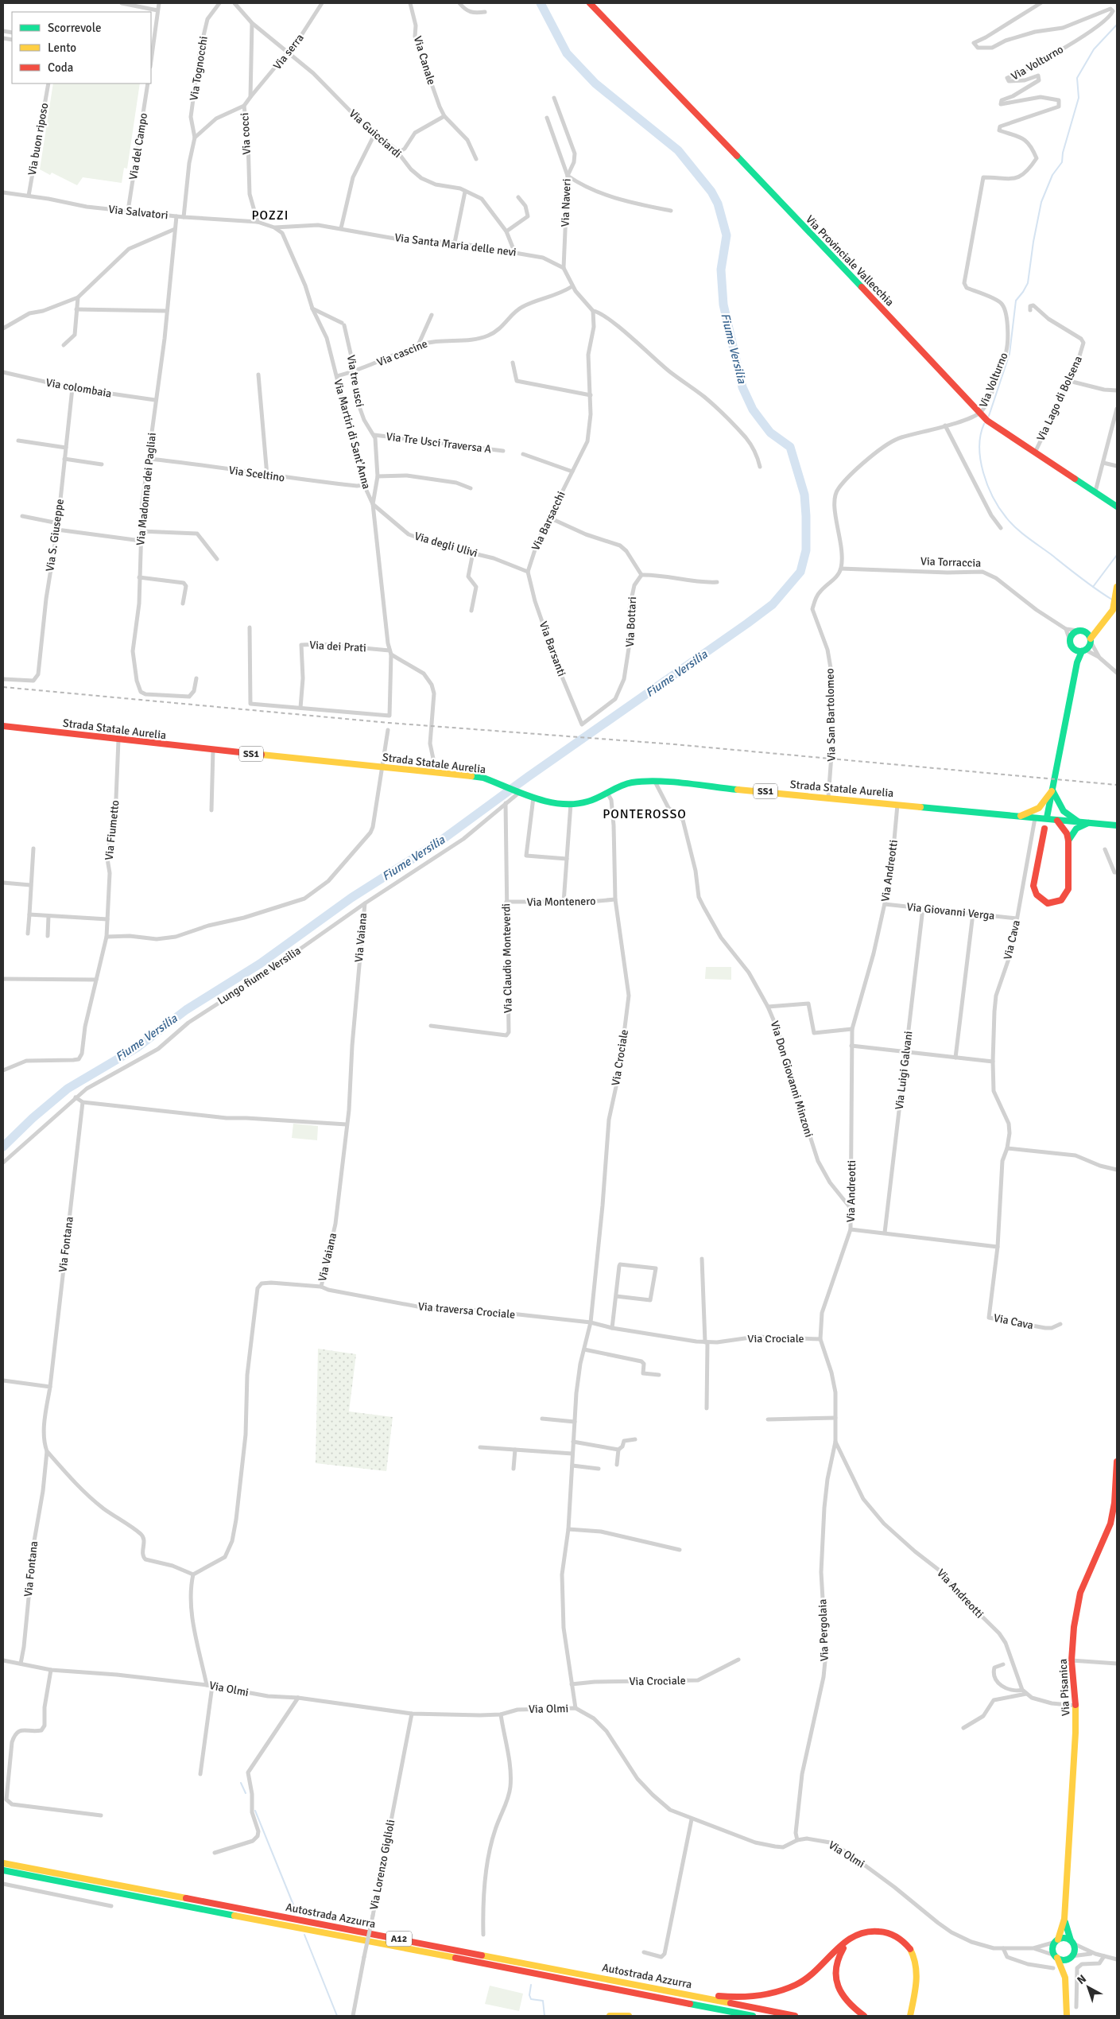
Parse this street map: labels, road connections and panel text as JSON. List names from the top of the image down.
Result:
{
  "streets": {
    "main road": [
      "Via Provinciale Vallecchia",
      "Strada Statale Aurelia",
      "SS1",
      "Via Pisanica",
      "Autostrada Azzurra",
      "A12"
    ],
    "street": [
      "Via serra",
      "Via Canale",
      "Via Volturno",
      "Via Tognocchi",
      "Via cocci",
      "Via Guicciardi",
      "Via buon riposo",
      "Via del Campo",
      "Via Naveri",
      "Via Salvatori",
      "Via Santa Maria delle nevi",
      "Via cascine",
      "Via tre usci",
      "Via colombaia",
      "Via Lago di Bolsena",
      "Via Martiri di Sant'Anna",
      "Via Tre Usci Traversa A",
      "Via Sceltino",
      "Via Madonna dei Pagliai",
      "Via Barsacchi",
      "Via S. Giuseppe",
      "Via degli Ulivi",
      "Via Torraccia",
      "Via Bottari",
      "Via dei Prati",
      "Via Barsanti",
      "Via San Bartolomeo",
      "Via Fiumetto",
      "Via Andreotti",
      "Via Montenero",
      "Via Giovanni Verga",
      "Via Vaiana",
      "Via Cava",
      "Via Claudio Monteverdi",
      "Lungo fiume Versilia",
      "Via Crociale",
      "Via Luigi Galvani",
      "Via Don Giovanni Minzoni",
      "Via Fontana",
      "Via traversa Crociale",
      "Via Pergolaia",
      "Via Olmi",
      "Via Lorenzo Giglioli"
    ]
  },
  "crossings": [
    ["Via serra", "Via cocci"],
    ["Via serra", "Via Guicciardi"],
    ["Via Volturno", "Via Provinciale Vallecchia"],
    ["Via Tognocchi", "Via Salvatori"],
    ["Via cocci", "Via Guicciardi"],
    ["Via cocci", "Via Salvatori"],
    ["Via Guicciardi", "Via Santa Maria delle nevi"],
    ["Via buon riposo", "Via Salvatori"],
    ["Via del Campo", "Via Salvatori"],
    ["Via Naveri", "Via Santa Maria delle nevi"],
    ["Via Salvatori", "Via Santa Maria delle nevi"],
    ["Via Salvatori", "Via Martiri di Sant'Anna"],
    ["Via Salvatori", "Via Madonna dei Pagliai"],
    ["Via Santa Maria delle nevi", "Via Martiri di Sant'Anna"],
    ["Via Provinciale Vallecchia", "Via Lago di Bolsena"],
    ["Via cascine", "Via tre usci"],
    ["Via cascine", "Via Martiri di Sant'Anna"],
    ["Via tre usci", "Via Martiri di Sant'Anna"],
    ["Via tre usci", "Via Tre Usci Traversa A"],
    ["Via tre usci", "Via degli Ulivi"],
    ["Via colombaia", "Via Madonna dei Pagliai"],
    ["Via colombaia", "Via S. Giuseppe"],
    ["Via Martiri di Sant'Anna", "Via Sceltino"],
    ["Via Martiri di Sant'Anna", "Via degli Ulivi"],
    ["Via Martiri di Sant'Anna", "Via dei Prati"],
    ["Via Sceltino", "Via Madonna dei Pagliai"],
    ["Via Barsacchi", "Via degli Ulivi"],
    ["Via Barsacchi", "Via Barsanti"],
    ["Via degli Ulivi", "Via Barsanti"],
    ["Via Torraccia", "Via San Bartolomeo"],
    ["Via Bottari", "Via Barsanti"],
    ["Via San Bartolomeo", "Strada Statale Aurelia"],
    ["Strada Statale Aurelia", "Via Fiumetto"],
    ["Strada Statale Aurelia", "Via Andreotti"],
    ["Strada Statale Aurelia", "Via Cava"],
    ["Strada Statale Aurelia", "Lungo fiume Versilia"],
    ["Strada Statale Aurelia", "Via Crociale"],
    ["Strada Statale Aurelia", "Via Don Giovanni Minzoni"],
    ["Via Andreotti", "Via Giovanni Verga"],
    ["Via Andreotti", "Via Crociale"],
    ["Via Andreotti", "Via Don Giovanni Minzoni"],
    ["Via Andreotti", "Via Pergolaia"],
    ["Via Andreotti", "Via Pisanica"],
    ["Via Montenero", "Via Claudio Monteverdi"],
    ["Via Montenero", "Via Crociale"],
    ["Via Giovanni Verga", "Via Cava"],
    ["Via Giovanni Verga", "Via Luigi Galvani"],
    ["Via Vaiana", "Lungo fiume Versilia"],
    ["Via Vaiana", "Via traversa Crociale"],
    ["Via Claudio Monteverdi", "Lungo fiume Versilia"],
    ["Via Crociale", "Via traversa Crociale"],
    ["Via Crociale", "Via Olmi"],
    ["Via Fontana", "Via Olmi"],
    ["Via Pergolaia", "Via Olmi"],
    ["Via Pisanica", "Via Olmi"],
    ["Via Olmi", "Via Lorenzo Giglioli"]
  ],
  "districts": ["POZZI", "PONTEROSSO"],
  "water": ["Fiume Versilia"],
  "legend": ["Scorrevole", "Lento", "Coda"],
  "north": "top left"
}
